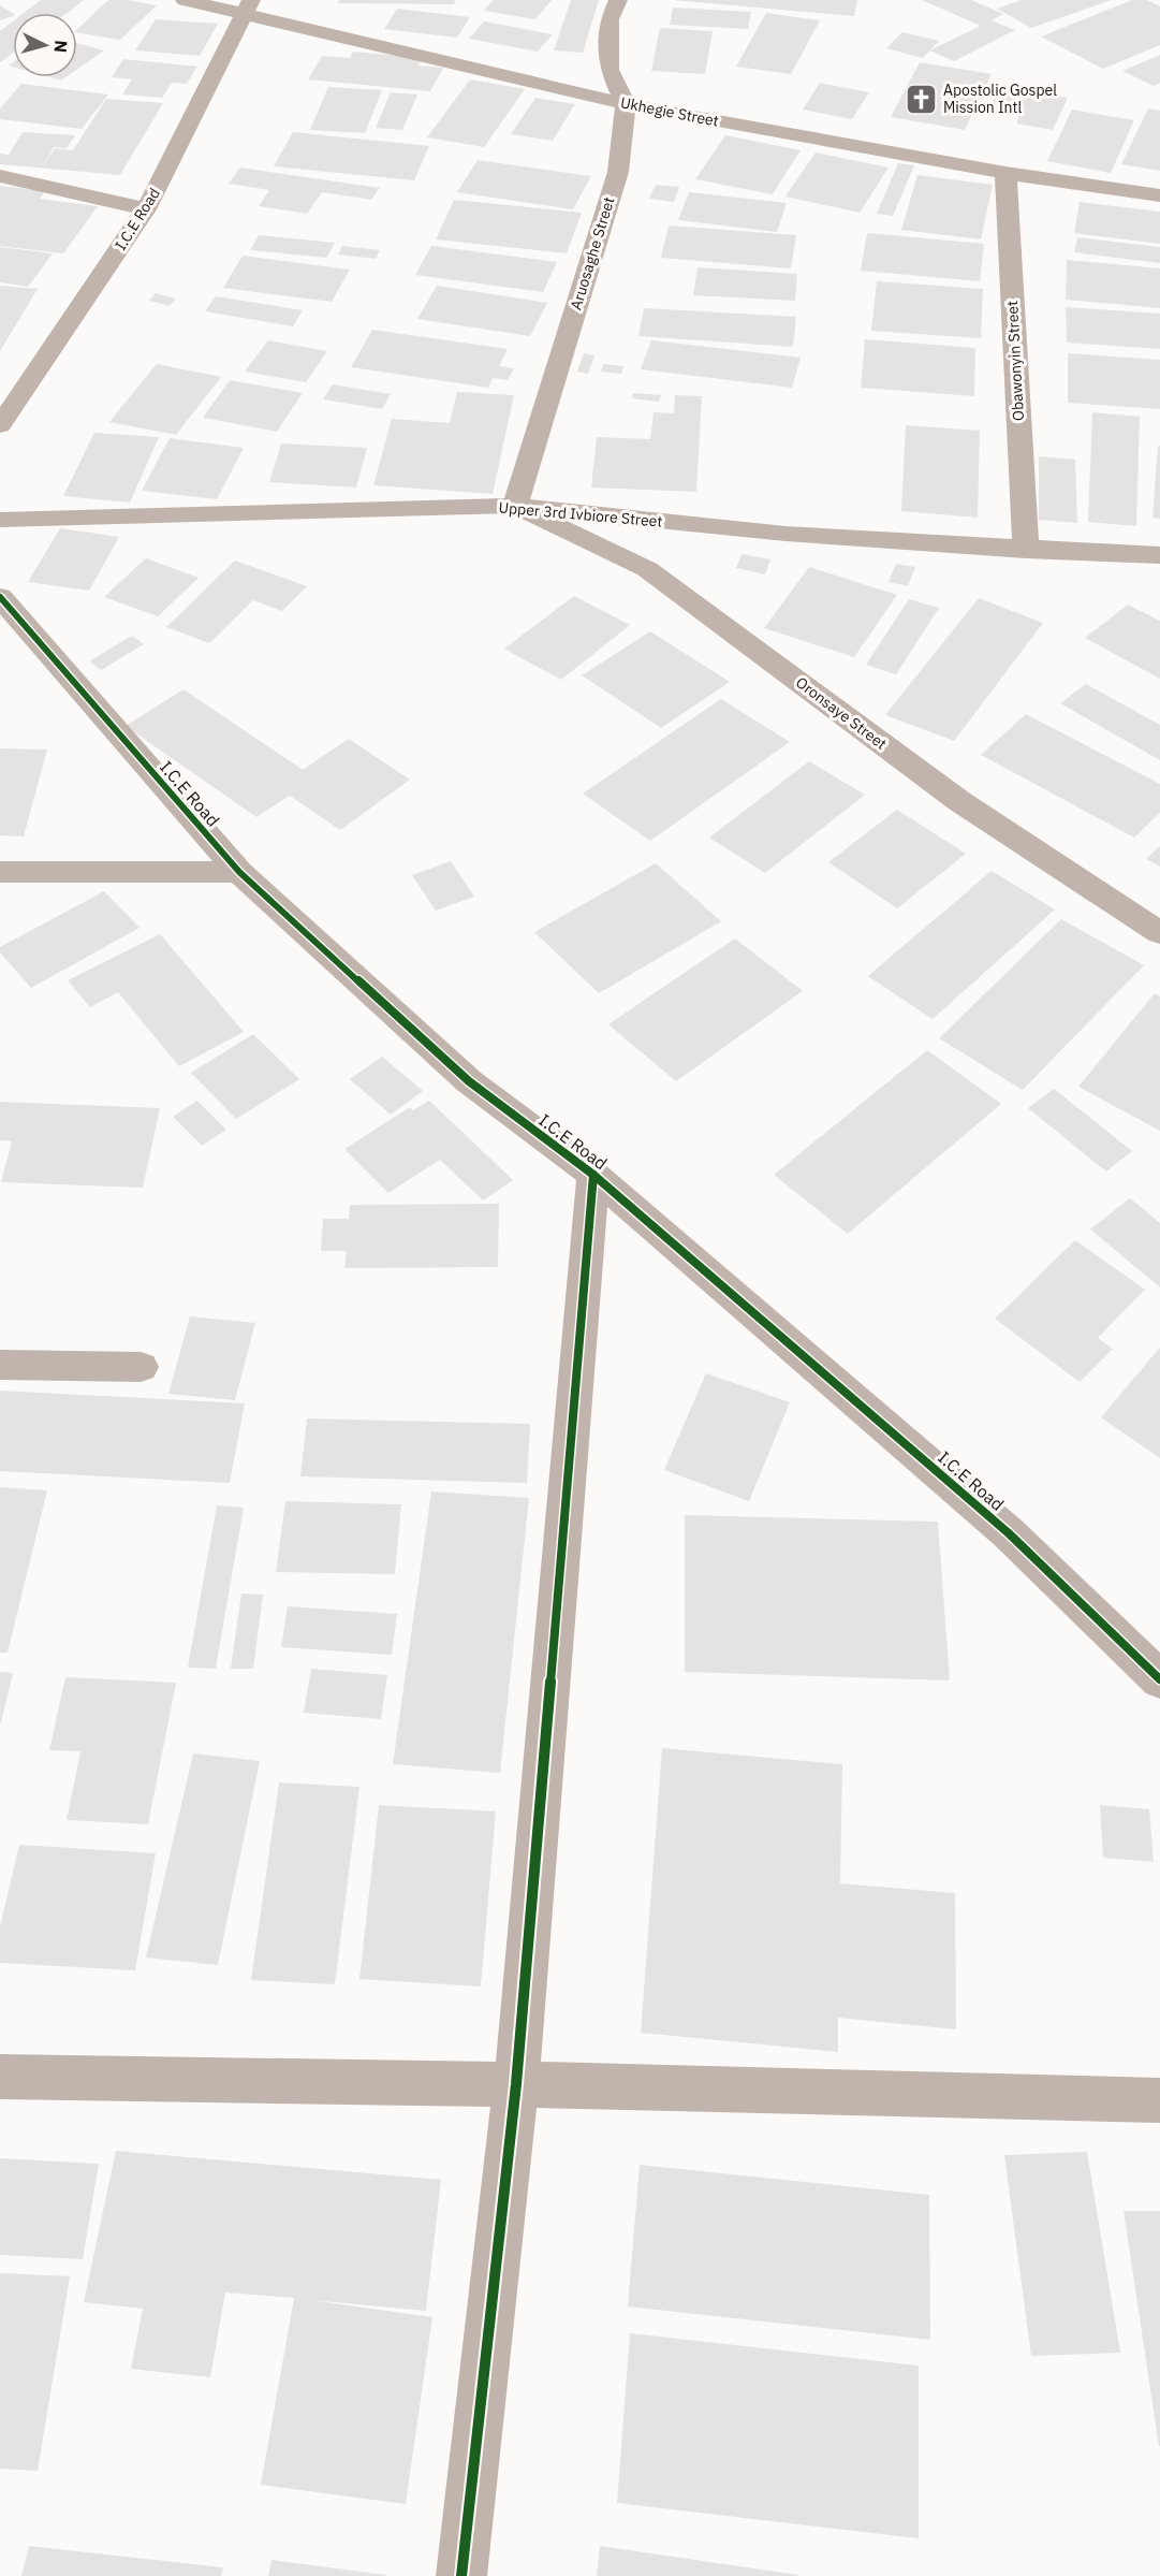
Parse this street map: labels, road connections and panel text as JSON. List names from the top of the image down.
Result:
{
  "streets": {
    "street": [
      "Ukhegie Street",
      "I.C.E Road",
      "Aruosaghe Street",
      "Obawonyin Street",
      "Upper 3rd Ivbiore Street",
      "Oronsaye Street"
    ]
  },
  "crossings": [
    ["Ukhegie Street", "I.C.E Road"],
    ["Ukhegie Street", "Aruosaghe Street"],
    ["Ukhegie Street", "Obawonyin Street"],
    ["Aruosaghe Street", "Upper 3rd Ivbiore Street"],
    ["Aruosaghe Street", "Oronsaye Street"],
    ["Obawonyin Street", "Upper 3rd Ivbiore Street"],
    ["Upper 3rd Ivbiore Street", "Oronsaye Street"]
  ],
  "places": {
    "church": ["Apostolic Gospel Mission Intl"]
  },
  "north": "right"
}
